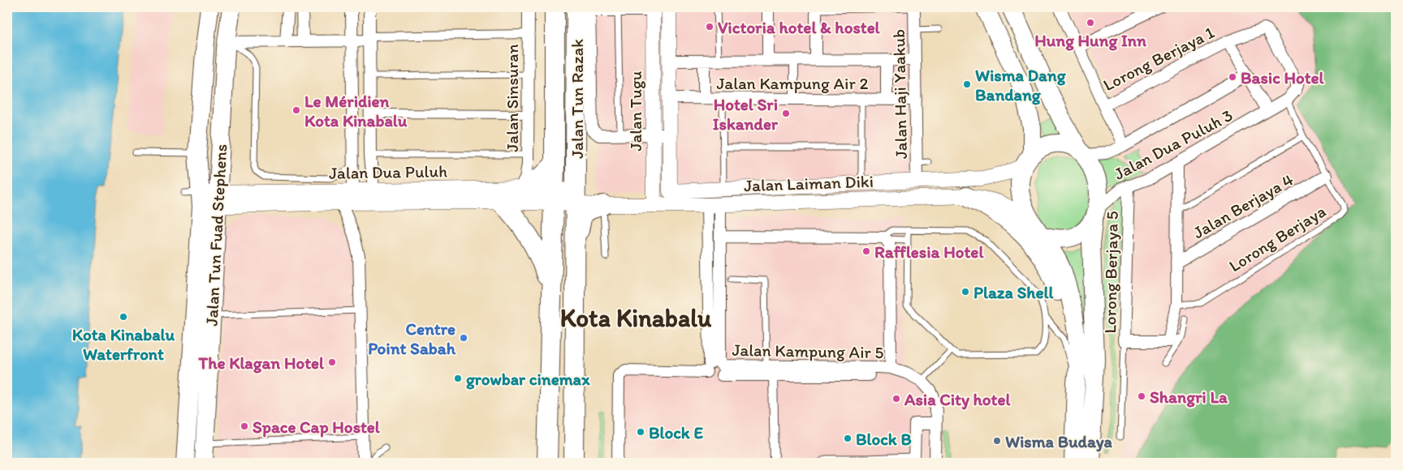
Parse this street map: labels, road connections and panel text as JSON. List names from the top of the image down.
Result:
{
  "streets": {
    "highway": ["Jalan Tun Razak"],
    "main road": ["Jalan Tun Fuad Stephens"],
    "street": [
      "Lorong Berjaya 1",
      "Jalan Kampung Air 2",
      "Jalan Haji Yaakub",
      "Jalan Sinsuran",
      "Jalan Tugu",
      "Jalan Dua Puluh 3",
      "Jalan Dua Puluh",
      "Jalan Laiman Diki",
      "Jalan Berjaya 4",
      "Lorong Berjaya 5",
      "Jalan Kampung Air 5"
    ],
    "lane": ["Lorong Berjaya"]
  },
  "crossings": [
    ["Lorong Berjaya 1", "Jalan Dua Puluh 3"],
    ["Lorong Berjaya 1", "Lorong Berjaya"],
    ["Jalan Kampung Air 2", "Jalan Haji Yaakub"],
    ["Jalan Kampung Air 2", "Jalan Tugu"],
    ["Jalan Haji Yaakub", "Jalan Laiman Diki"],
    ["Jalan Sinsuran", "Jalan Dua Puluh"],
    ["Jalan Tun Razak", "Jalan Dua Puluh"],
    ["Jalan Tun Razak", "Jalan Laiman Diki"],
    ["Jalan Tugu", "Jalan Laiman Diki"],
    ["Jalan Dua Puluh 3", "Jalan Laiman Diki"],
    ["Jalan Dua Puluh 3", "Lorong Berjaya"],
    ["Jalan Dua Puluh 3", "Lorong Berjaya 5"],
    ["Jalan Dua Puluh", "Jalan Laiman Diki"],
    ["Jalan Dua Puluh", "Jalan Tun Fuad Stephens"],
    ["Jalan Berjaya 4", "Lorong Berjaya"]
  ],
  "districts": ["Kota Kinabalu"],
  "places": [
    "Hung Hung Inn",
    "Victoria hotel & hostel",
    "Basic Hotel",
    "Wisma Dang Bandang",
    "Le Méridien Kota Kinabalu",
    "Hotel Sri Iskander",
    "Rafflesia Hotel",
    "Plaza Shell",
    "Kota Kinabalu Waterfront",
    "Centre Point Sabah",
    "The Klagan Hotel",
    "growbar cinemax",
    "Shangri La",
    "Asia City hotel",
    "Space Cap Hostel",
    "Block E",
    "Block B",
    "Wisma Budaya"
  ]
}
